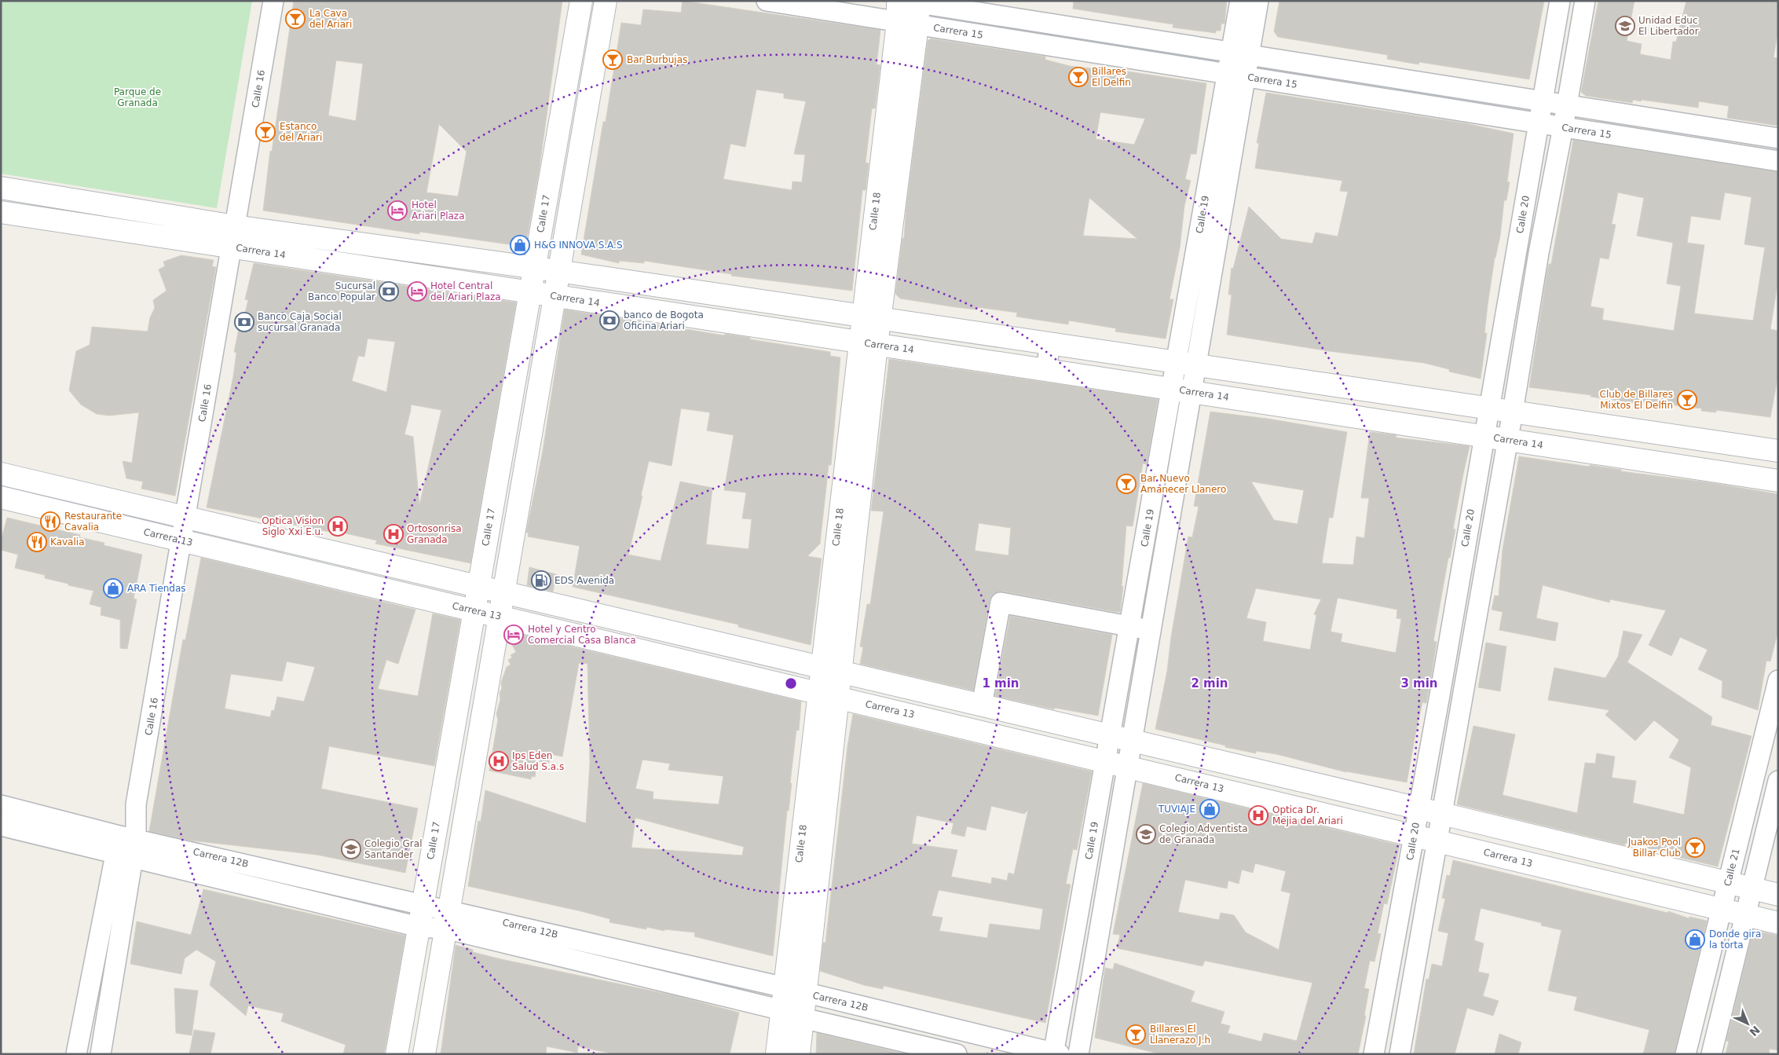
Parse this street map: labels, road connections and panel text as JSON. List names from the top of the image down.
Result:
{
  "streets": {
    "street": [
      "Carrera 15",
      "Calle 16",
      "Calle 18",
      "Calle 17",
      "Calle 19",
      "Calle 20",
      "Carrera 14",
      "Carrera 13",
      "Carrera 12B",
      "Calle 21"
    ]
  },
  "crossings": [
    ["Carrera 15", "Calle 18"],
    ["Carrera 15", "Calle 19"],
    ["Carrera 15", "Calle 20"],
    ["Calle 16", "Carrera 14"],
    ["Calle 16", "Carrera 13"],
    ["Calle 16", "Carrera 12B"],
    ["Calle 18", "Carrera 14"],
    ["Calle 18", "Carrera 13"],
    ["Calle 18", "Carrera 12B"],
    ["Calle 17", "Carrera 14"],
    ["Calle 17", "Carrera 13"],
    ["Calle 17", "Carrera 12B"],
    ["Calle 19", "Carrera 14"],
    ["Calle 19", "Carrera 13"],
    ["Calle 19", "Carrera 12B"],
    ["Calle 20", "Carrera 14"],
    ["Calle 20", "Carrera 13"],
    ["Carrera 13", "Calle 21"]
  ],
  "parks": ["Parque de Granada"],
  "places": {
    "bar": [
      "La Cava del Ariari",
      "Bar Burbujas",
      "Billares El Delfin",
      "Estanco del Ariari",
      "Club de Billares Mixtos El Delfin",
      "Bar Nuevo Amanecer Llanero",
      "Juakos Pool Billar Club",
      "Billares El Llanerazo J.h"
    ],
    "school or university": ["Unidad Educ El Libertador", "Colegio Adventista de Granada", "Colegio Gral Santander"],
    "hotel": ["Hotel Ariari Plaza", "Hotel Central del Ariari Plaza", "Hotel y Centro Comercial Casa Blanca"],
    "shop": [
      "H&G INNOVA S.A.S",
      "ARA Tiendas",
      "TUVIAJE",
      "Donde gira la torta"
    ],
    "bank": ["Sucursal Banco Popular", "banco de Bogota Oficina Ariari", "Banco Caja Social sucursal Granada"],
    "restaurant": ["Restaurante Cavalia", "Kavalia"],
    "hospital": [
      "Optica Vision Siglo Xxi E.u.",
      "Ortosonrisa Granada",
      "Ips Eden Salud S.a.s",
      "Optica Dr. Mejia del Ariari"
    ],
    "fuel station": ["EDS Avenida"]
  },
  "north": "bottom right",
  "rings": ["1 min", "2 min", "3 min"]
}
